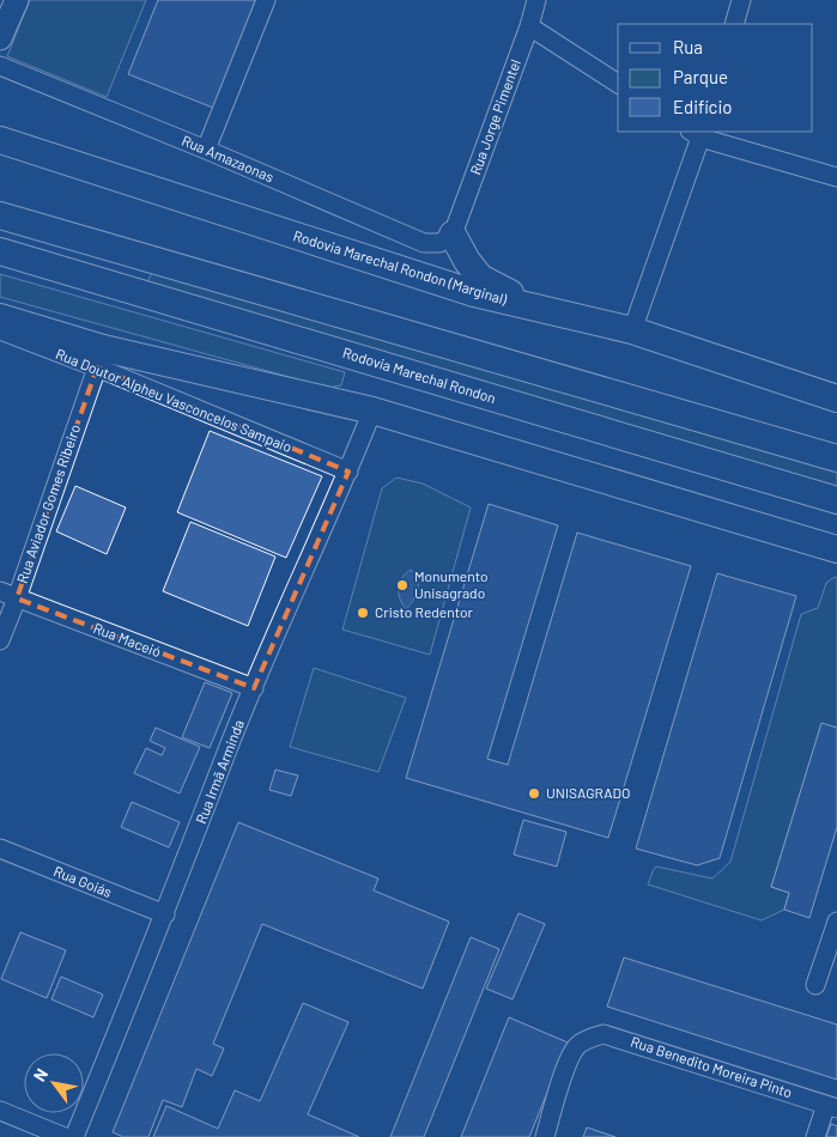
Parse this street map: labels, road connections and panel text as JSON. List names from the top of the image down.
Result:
{
  "streets": {
    "highway": ["Rodovia Marechal Rondon (Marginal)", "Rodovia Marechal Rondon"],
    "street": [
      "Rua Jorge Pimentel",
      "Rua Amazaonas",
      "Rua Doutor Alpheu Vasconcelos Sampaio",
      "Rua Aviador Gomes Ribeiro",
      "Rua Maceió",
      "Rua Irmã Arminda",
      "Rua Goiás",
      "Rua Benedito Moreira Pinto"
    ]
  },
  "crossings": [
    ["Rua Jorge Pimentel", "Rua Amazaonas"],
    ["Rua Doutor Alpheu Vasconcelos Sampaio", "Rua Aviador Gomes Ribeiro"],
    ["Rua Doutor Alpheu Vasconcelos Sampaio", "Rua Irmã Arminda"],
    ["Rua Aviador Gomes Ribeiro", "Rua Maceió"],
    ["Rua Maceió", "Rua Irmã Arminda"],
    ["Rua Irmã Arminda", "Rua Goiás"]
  ],
  "places": ["Monumento Unisagrado", "Cristo Redentor", "UNISAGRADO"],
  "legend": ["Rua", "Parque", "Edifício"],
  "north": "top left"
}
